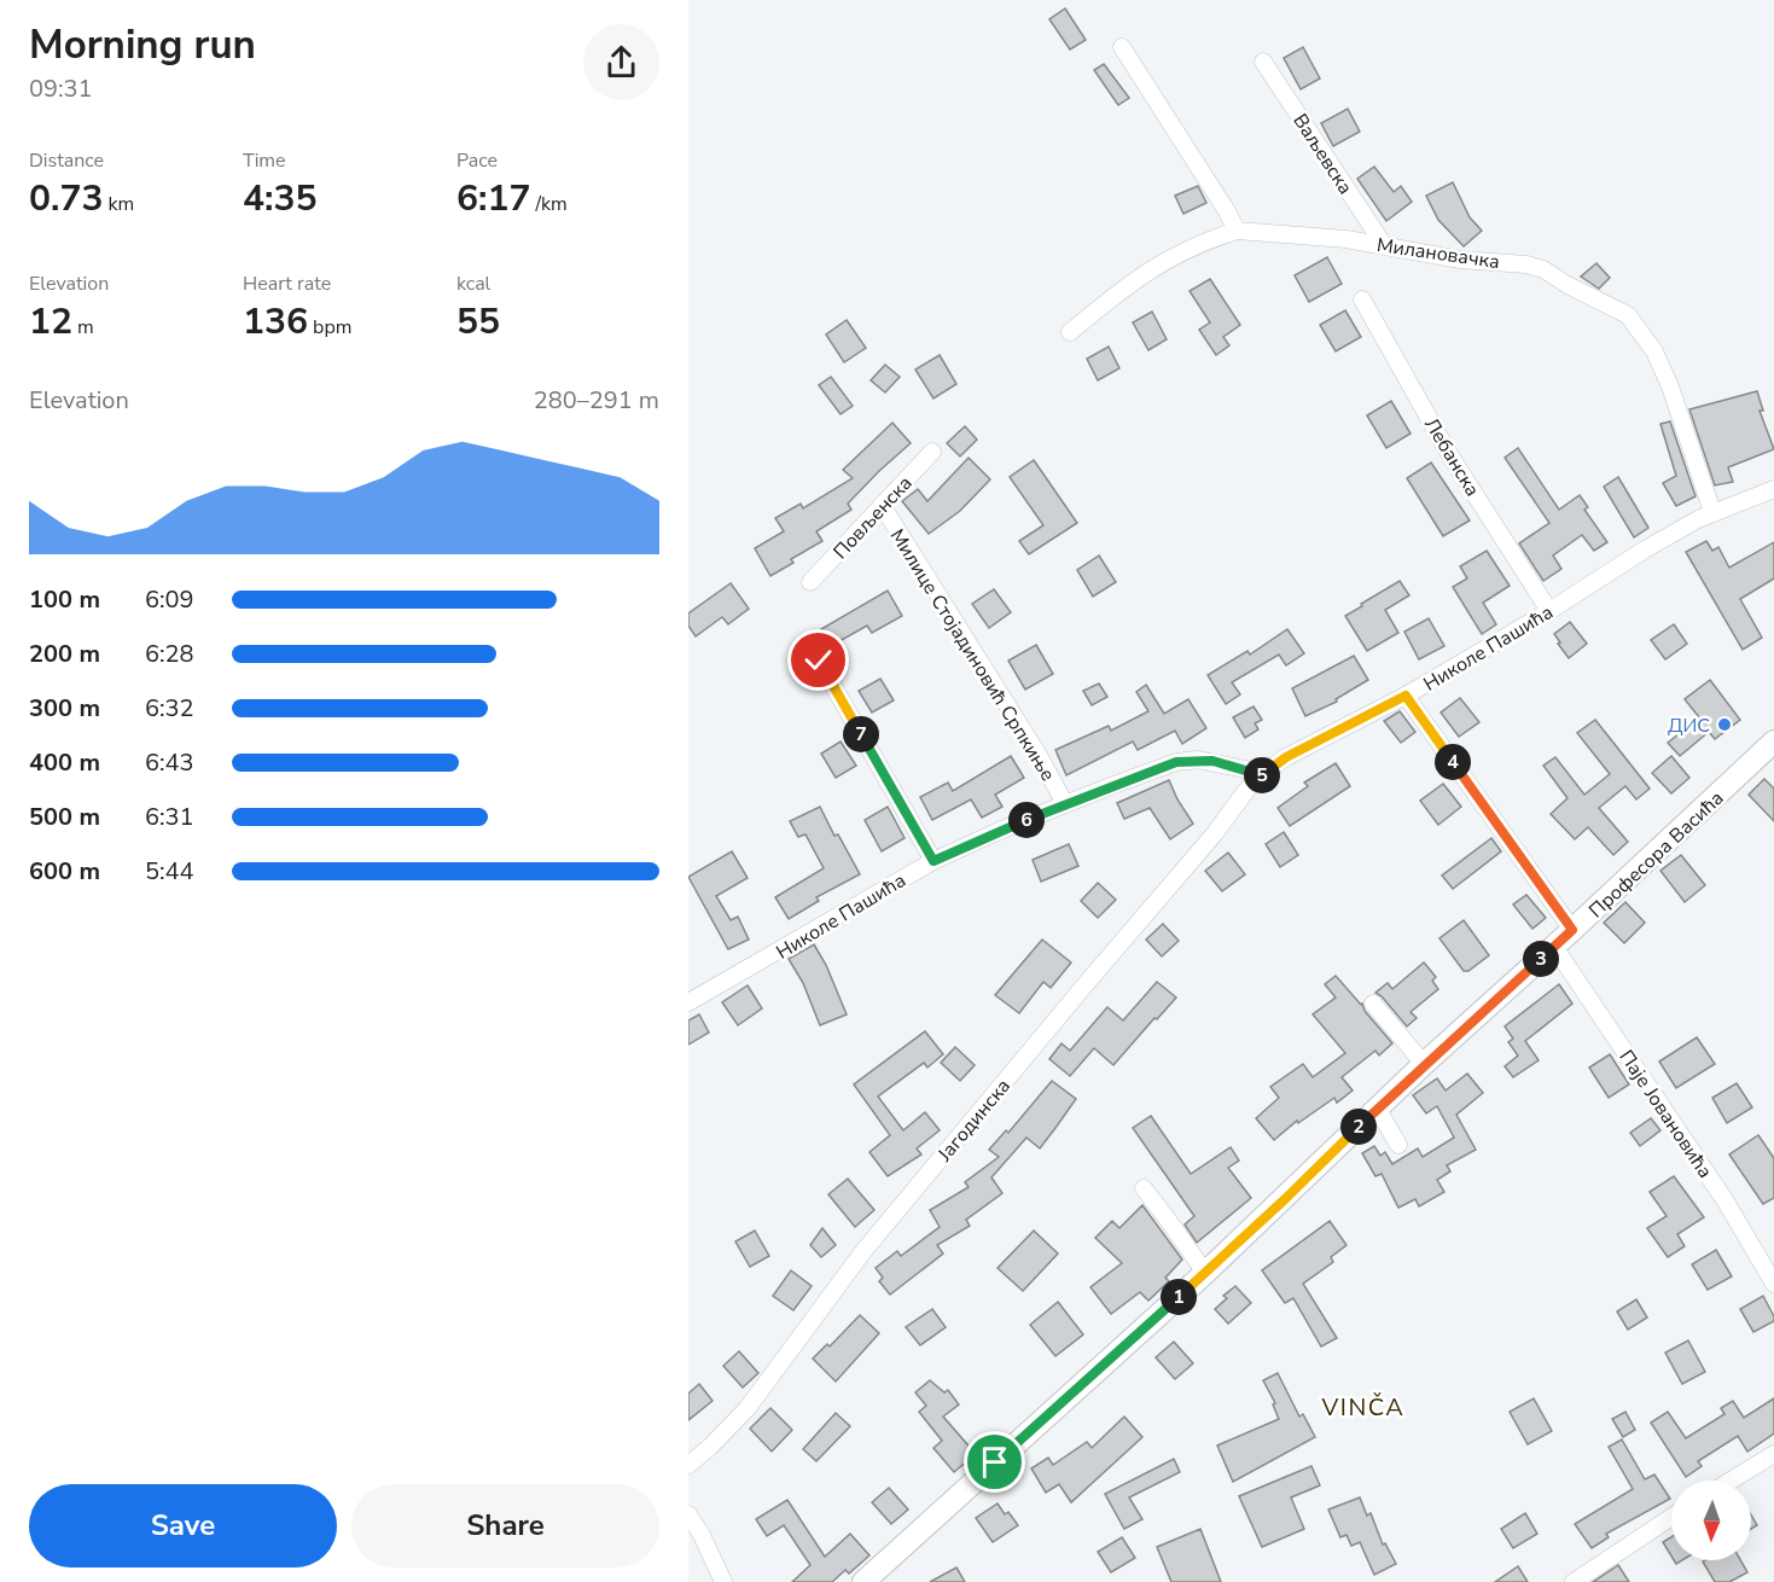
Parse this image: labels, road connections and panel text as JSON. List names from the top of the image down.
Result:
{
  "streets": {
    "street": [
      "Ваљевска",
      "Милановачка",
      "Лебанска",
      "Повљенска",
      "Николе Пашића",
      "Милице Стојадиновић Српкиње",
      "Професора Васића",
      "Паје Јовановића",
      "Јагодинска"
    ]
  },
  "crossings": [
    ["Ваљевска", "Милановачка"],
    ["Милановачка", "Николе Пашића"],
    ["Лебанска", "Николе Пашића"],
    ["Повљенска", "Милице Стојадиновић Српкиње"],
    ["Николе Пашића", "Милице Стојадиновић Српкиње"],
    ["Николе Пашића", "Јагодинска"],
    ["Професора Васића", "Паје Јовановића"]
  ],
  "districts": ["VINČA"],
  "places": ["ДИС"],
  "north": "bottom",
  "page": {
    "heading": ["Morning run", "09:31"],
    "stats": [
      ["Distance", "0.73 km"],
      ["Time", "4:35"],
      ["Pace", "6:17 /km"],
      ["Elevation", "12 m"],
      ["Heart rate", "136 bpm"],
      ["kcal", "55"]
    ],
    "chart": ["Elevation", "280–291 m"],
    "list": [
      {
        "name": "100 m",
        "note": "6:09"
      },
      {
        "name": "200 m",
        "note": "6:28"
      },
      {
        "name": "300 m",
        "note": "6:32"
      },
      {
        "name": "400 m",
        "note": "6:43"
      },
      {
        "name": "500 m",
        "note": "6:31"
      },
      {
        "name": "600 m",
        "note": "5:44"
      }
    ],
    "pins": [
      "7",
      "4",
      "5",
      "6",
      "3",
      "2",
      "1"
    ],
    "buttons": ["Save", "Share"]
  }
}
